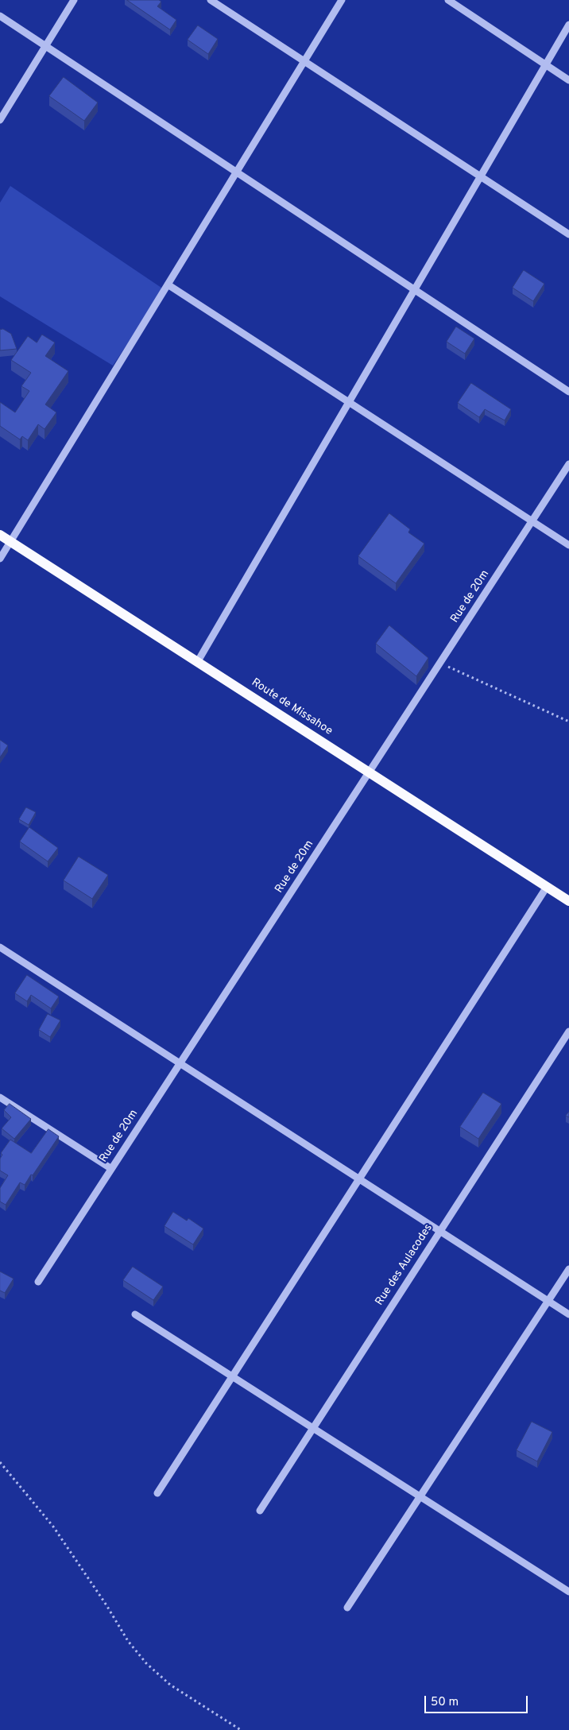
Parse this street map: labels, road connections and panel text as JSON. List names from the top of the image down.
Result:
{
  "streets": {
    "main road": ["Route de Missahoe"],
    "street": ["Rue de 20m", "Rue des Aulacodes"]
  },
  "crossings": [
    ["Rue de 20m", "Route de Missahoe"]
  ],
  "scale_bar": "50 m"
}
